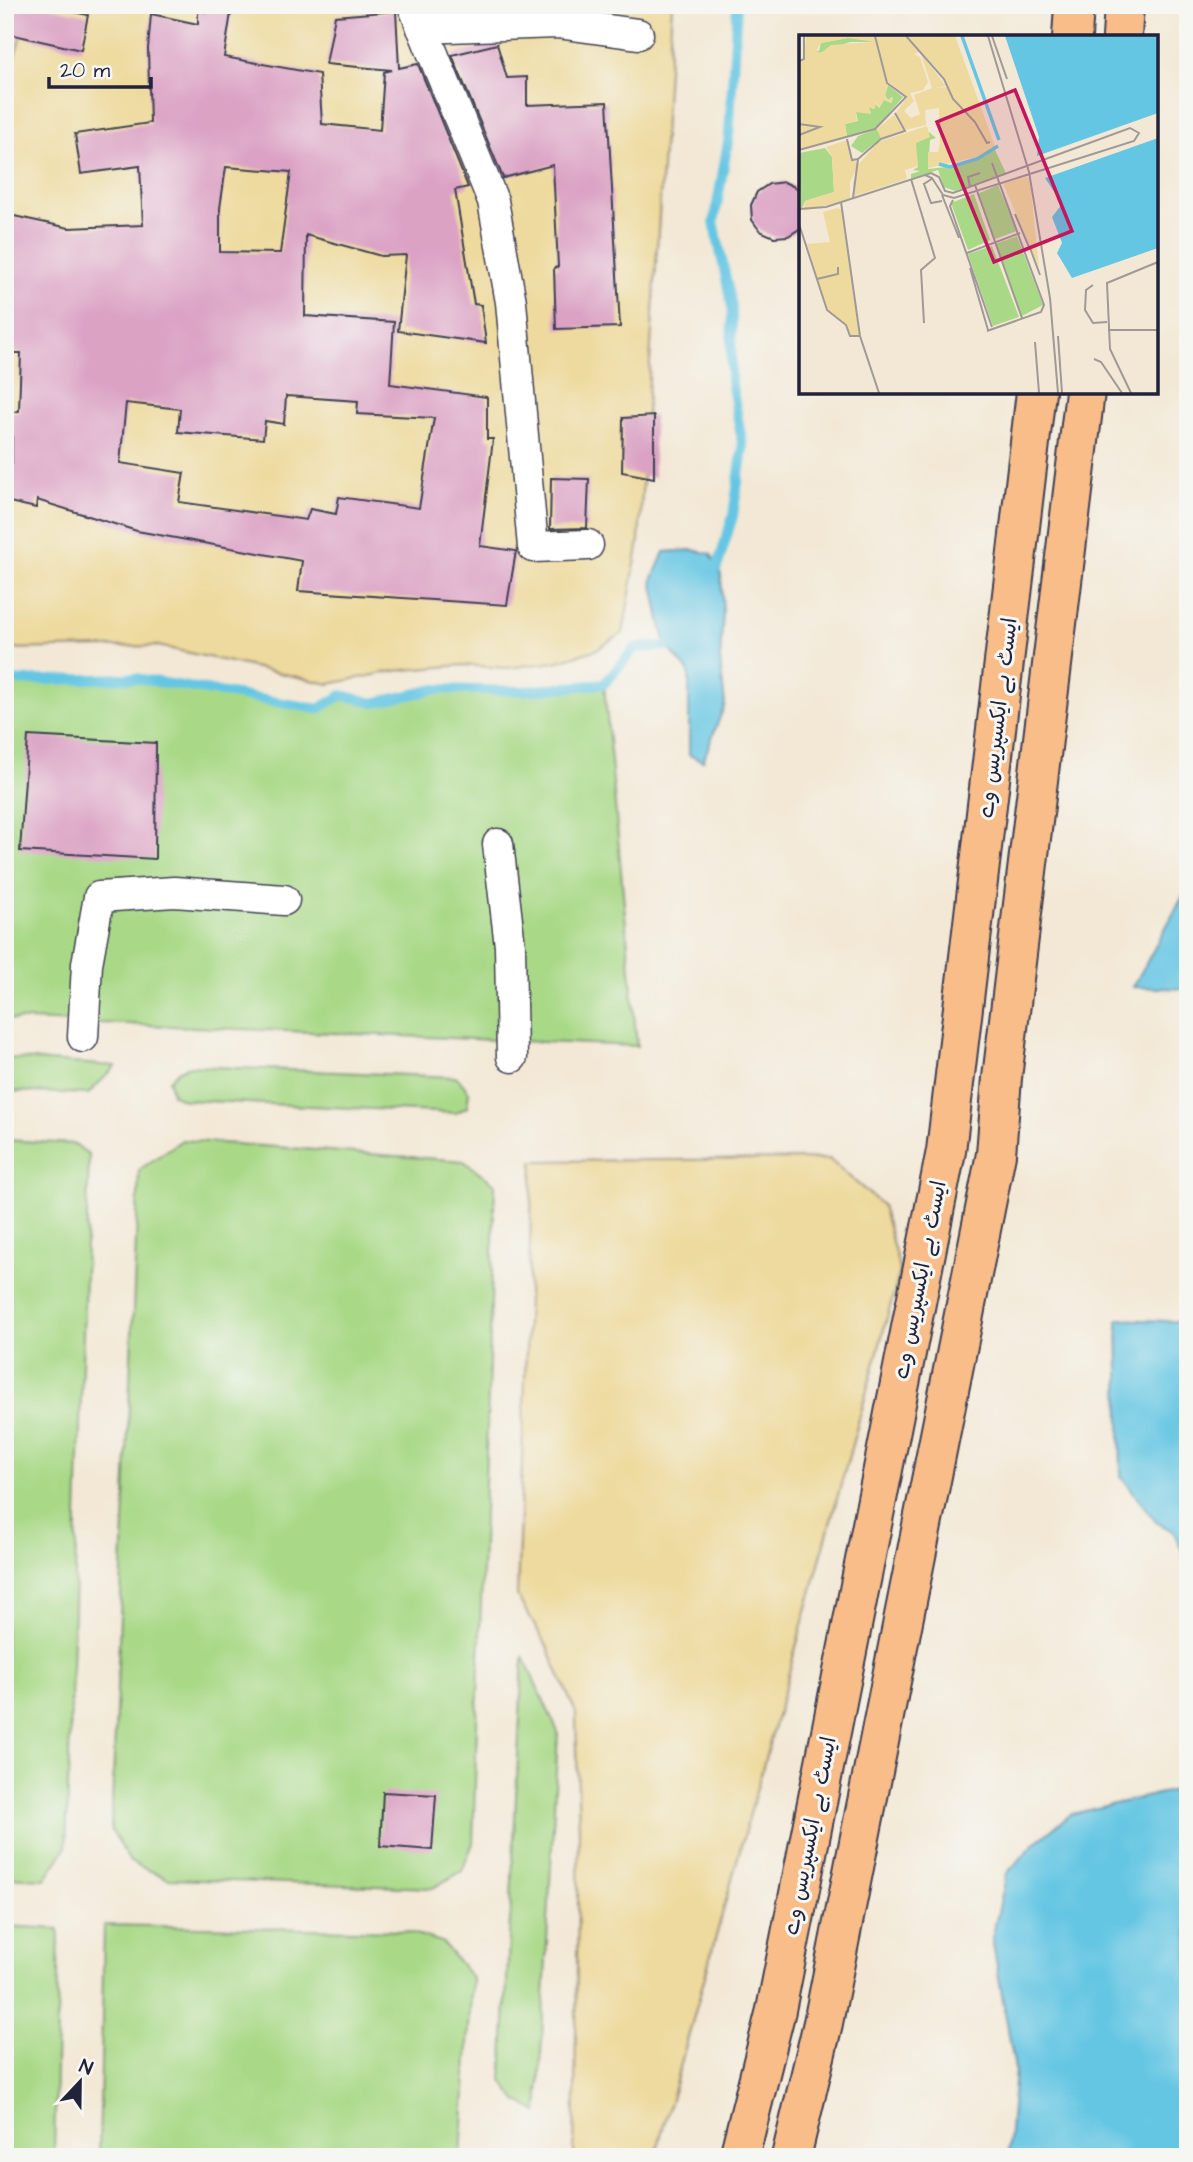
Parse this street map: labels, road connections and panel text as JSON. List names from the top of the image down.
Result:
{
  "streets": {
    "main road": ["ایسٹ بے ایکسپریس وے"]
  },
  "scale_bar": "20 m",
  "north": "top"
}
